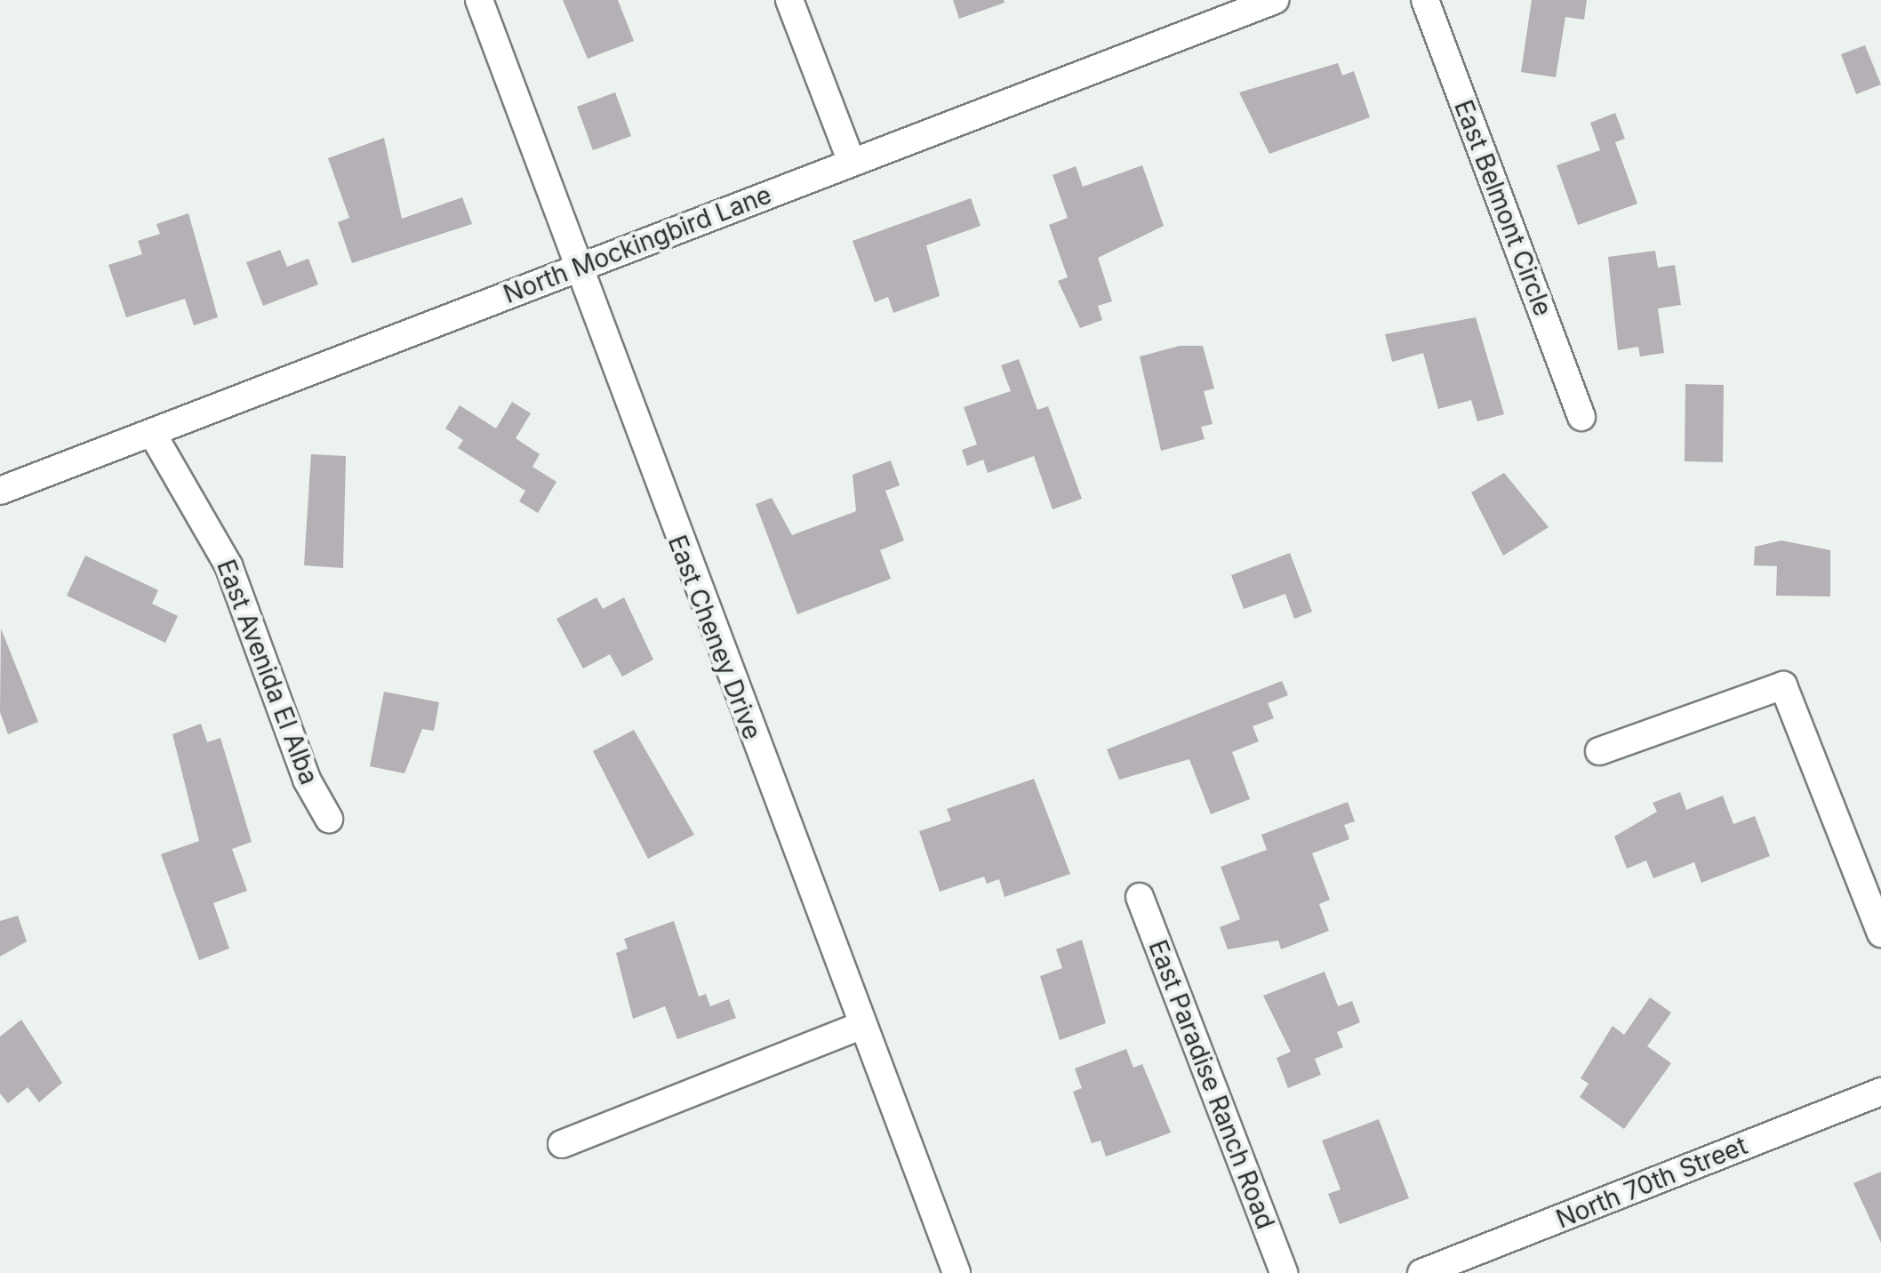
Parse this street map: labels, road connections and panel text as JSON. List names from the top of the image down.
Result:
{
  "streets": {
    "street": [
      "East Belmont Circle",
      "North Mockingbird Lane",
      "East Cheney Drive",
      "East Avenida El Alba",
      "East Paradise Ranch Road",
      "North 70th Street"
    ]
  },
  "crossings": [
    ["North Mockingbird Lane", "East Cheney Drive"],
    ["North Mockingbird Lane", "East Avenida El Alba"]
  ]
}
